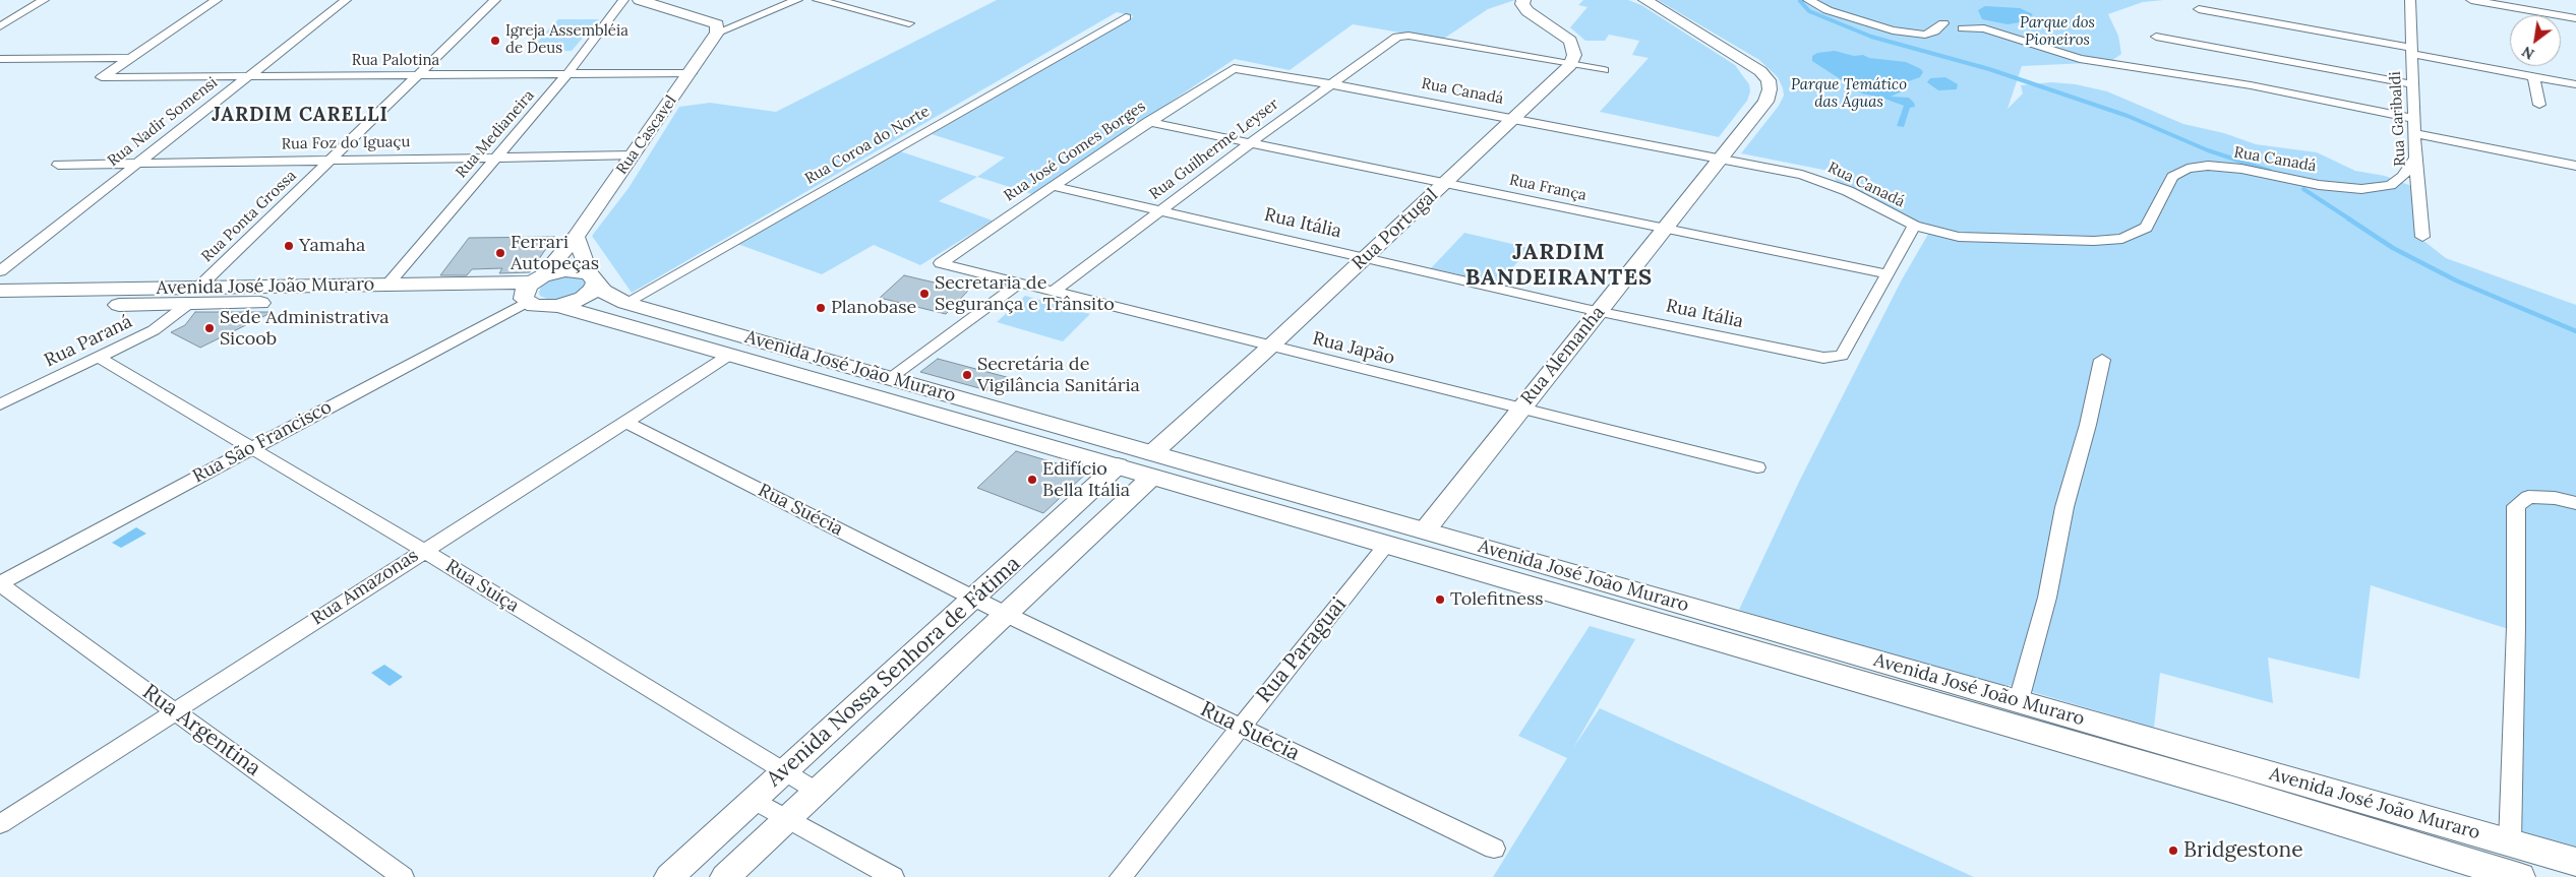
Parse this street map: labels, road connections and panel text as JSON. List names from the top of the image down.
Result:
{
  "streets": {
    "main road": ["Avenida José João Muraro"],
    "street": [
      "Rua Palotina",
      "Rua Canadá",
      "Rua Garibaldi",
      "Rua Nadir Somensi",
      "Rua Medianeira",
      "Rua Cascavel",
      "Rua Foz do Iguaçu",
      "Rua Coroa do Norte",
      "Rua Guilherme Leyser",
      "Rua José Gomes Borges",
      "Rua França",
      "Rua Ponta Grossa",
      "Rua Itália",
      "Rua Portugal",
      "Rua Paraná",
      "Rua Japão",
      "Rua Alemanha",
      "Rua São Francisco",
      "Rua Suécia",
      "Rua Suiça",
      "Rua Amazonas",
      "Rua Paraguai",
      "Avenida Nossa Senhora de Fátima",
      "Rua Argentina"
    ]
  },
  "crossings": [
    ["Rua Palotina", "Rua Nadir Somensi"],
    ["Rua Palotina", "Rua Medianeira"],
    ["Rua Palotina", "Rua Cascavel"],
    ["Rua Palotina", "Rua Ponta Grossa"],
    ["Rua Canadá", "Rua Garibaldi"],
    ["Rua Canadá", "Rua Guilherme Leyser"],
    ["Rua Canadá", "Rua José Gomes Borges"],
    ["Rua Canadá", "Rua Portugal"],
    ["Rua Canadá", "Rua Alemanha"],
    ["Rua Nadir Somensi", "Rua Foz do Iguaçu"],
    ["Rua Medianeira", "Rua Foz do Iguaçu"],
    ["Rua Medianeira", "Avenida José João Muraro"],
    ["Rua Cascavel", "Rua Foz do Iguaçu"],
    ["Rua Cascavel", "Avenida José João Muraro"],
    ["Rua Cascavel", "Rua São Francisco"],
    ["Rua Foz do Iguaçu", "Rua Ponta Grossa"],
    ["Rua Coroa do Norte", "Avenida José João Muraro"],
    ["Rua Guilherme Leyser", "Rua França"],
    ["Rua Guilherme Leyser", "Rua Itália"],
    ["Rua Guilherme Leyser", "Rua Portugal"],
    ["Rua Guilherme Leyser", "Rua Japão"],
    ["Rua José Gomes Borges", "Rua França"],
    ["Rua José Gomes Borges", "Rua Itália"],
    ["Rua José Gomes Borges", "Rua Japão"],
    ["Rua França", "Rua Itália"],
    ["Rua França", "Rua Portugal"],
    ["Rua França", "Rua Alemanha"],
    ["Rua Ponta Grossa", "Avenida José João Muraro"],
    ["Rua Itália", "Rua Portugal"],
    ["Rua Itália", "Rua Alemanha"],
    ["Rua Portugal", "Avenida José João Muraro"],
    ["Rua Portugal", "Rua Japão"],
    ["Rua Portugal", "Avenida Nossa Senhora de Fátima"],
    ["Avenida José João Muraro", "Rua Paraná"],
    ["Avenida José João Muraro", "Rua Alemanha"],
    ["Avenida José João Muraro", "Rua São Francisco"],
    ["Avenida José João Muraro", "Rua Amazonas"],
    ["Avenida José João Muraro", "Rua Paraguai"],
    ["Avenida José João Muraro", "Avenida Nossa Senhora de Fátima"],
    ["Rua Paraná", "Rua Suiça"],
    ["Rua Japão", "Rua Alemanha"],
    ["Rua São Francisco", "Rua Suiça"],
    ["Rua São Francisco", "Rua Argentina"],
    ["Rua Suécia", "Rua Amazonas"],
    ["Rua Suécia", "Rua Paraguai"],
    ["Rua Suécia", "Avenida Nossa Senhora de Fátima"],
    ["Rua Suiça", "Rua Amazonas"],
    ["Rua Suiça", "Avenida Nossa Senhora de Fátima"],
    ["Rua Amazonas", "Rua Argentina"]
  ],
  "districts": ["JARDIM CARELLI", "JARDIM BANDEIRANTES"],
  "parks": ["Parque dos Pioneiros", "Parque Temático das Águas"],
  "places": [
    "Igreja Assembléia de Deus",
    "Yamaha",
    "Ferrari Autopeças",
    "Secretaria de Segurança e Trânsito",
    "Planobase",
    "Sede Administrativa Sicoob",
    "Secretária de Vigilância Sanitária",
    "Edifício Bella Itália",
    "Tolefitness",
    "Bridgestone"
  ],
  "north": "bottom left"
}
